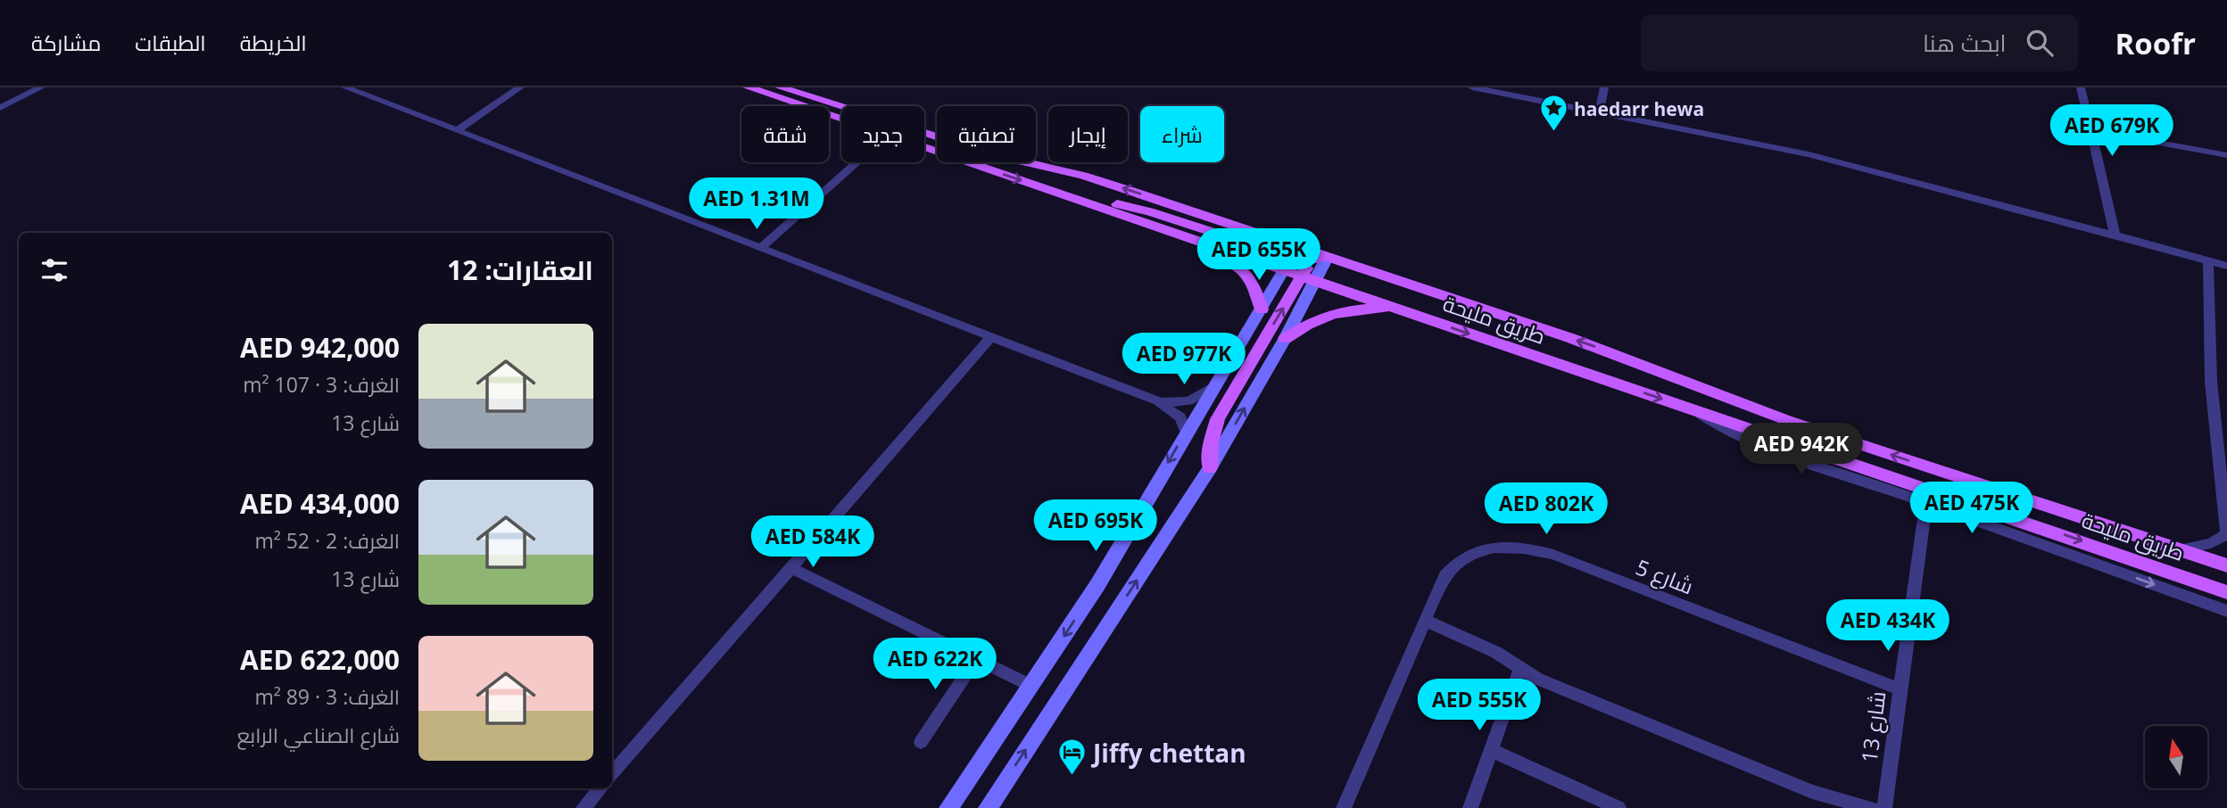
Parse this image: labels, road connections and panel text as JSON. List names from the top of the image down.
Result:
{
  "streets": {
    "main road": ["طريق مليحة"],
    "street": ["شارع 5", "شارع 13"]
  },
  "crossings": [
    ["شارع 5", "شارع 13"]
  ],
  "places": {
    "place": ["haedarr hewa"],
    "hotel": ["Jiffy chettan"]
  },
  "north": "top",
  "page": {
    "header": "Roofr",
    "search": "ابحث هنا",
    "nav": ["الخريطة", "الطبقات", "مشاركة"],
    "price": [
      "AED 679K",
      "AED 1.31M",
      "AED 655K",
      "AED 977K",
      "AED 942K",
      "AED 475K",
      "AED 802K",
      "AED 695K",
      "AED 584K",
      "AED 434K",
      "AED 622K",
      "AED 555K"
    ],
    "chip": [
      "شراء",
      "إيجار",
      "تصفية",
      "جديد",
      "شقة"
    ],
    "heading": "العقارات: 12",
    "list": [
      {
        "name": "AED 942,000",
        "note": "الغرف: 3 · 107 m² · شارع 13"
      },
      {
        "name": "AED 434,000",
        "note": "الغرف: 2 · 52 m² · شارع 13"
      },
      {
        "name": "AED 622,000",
        "note": "الغرف: 3 · 89 m² · شارع الصناعي الرابع"
      }
    ]
  }
}
